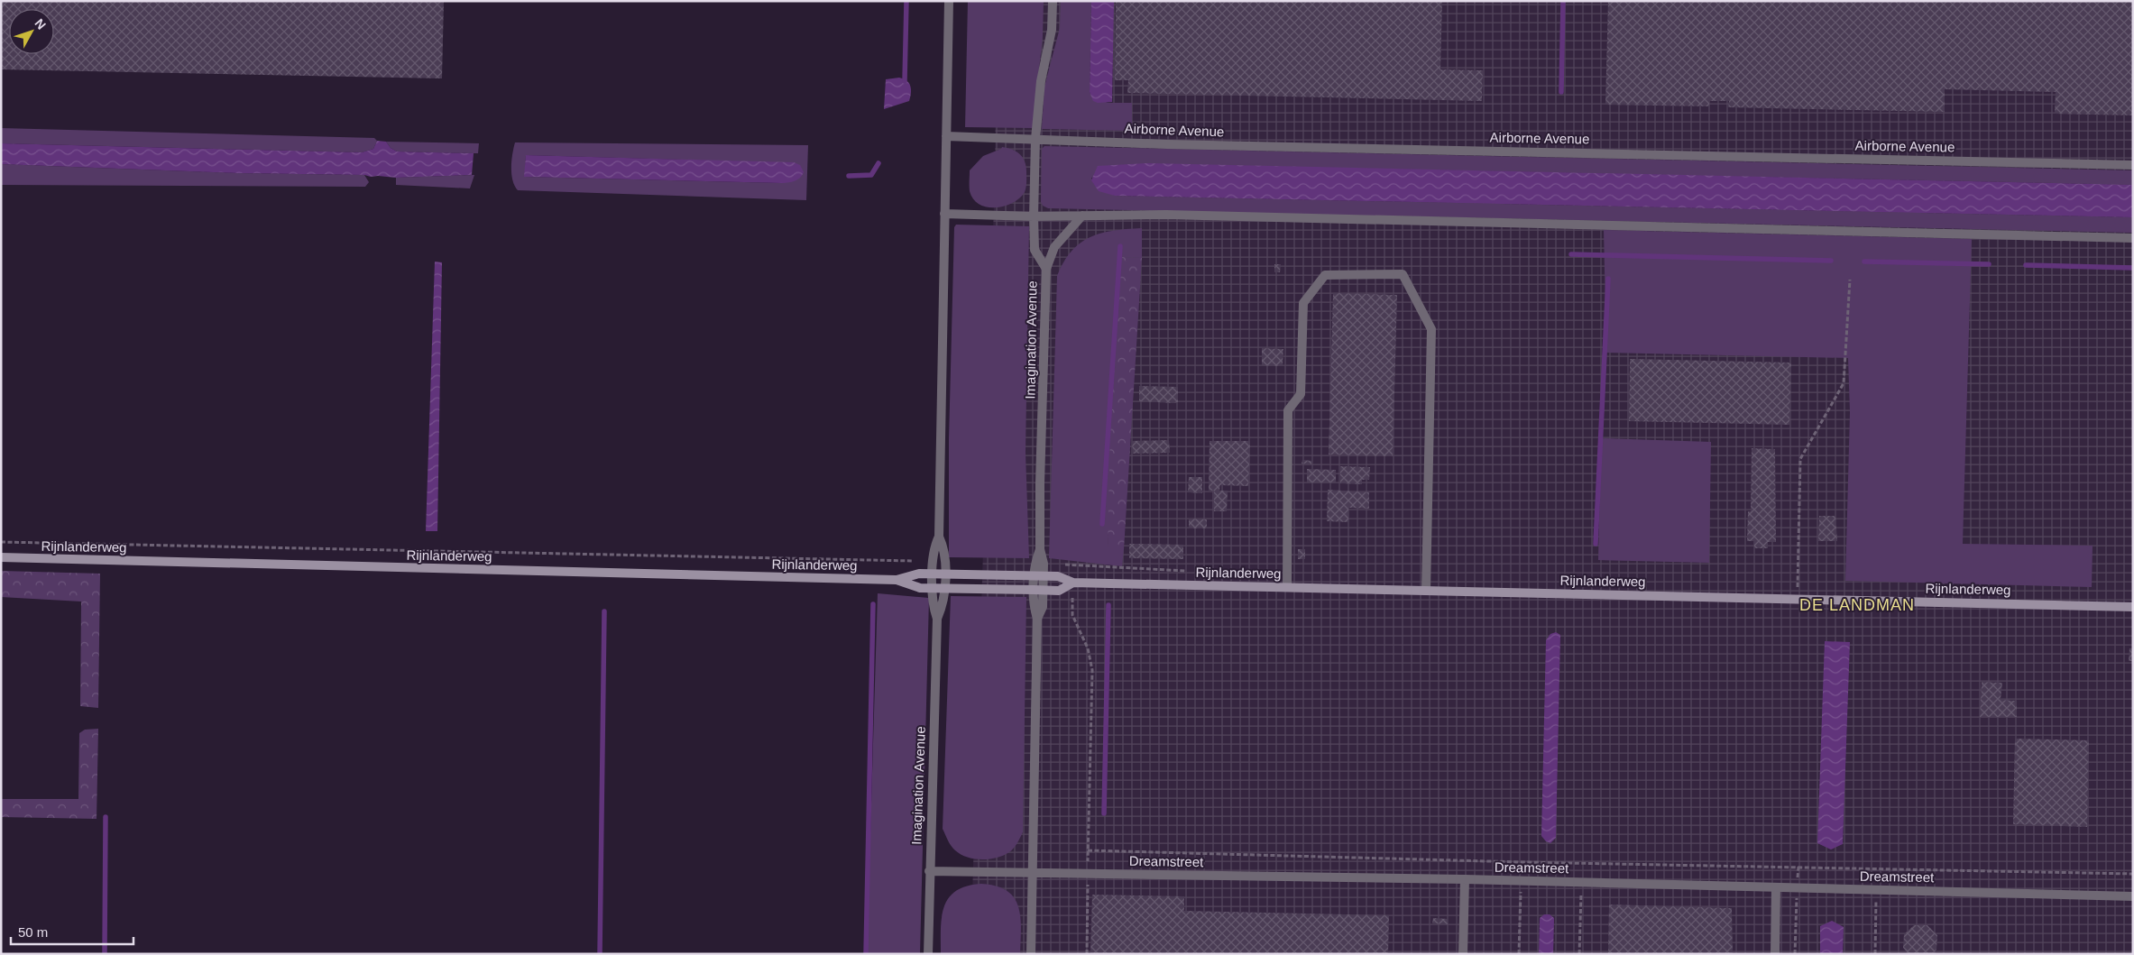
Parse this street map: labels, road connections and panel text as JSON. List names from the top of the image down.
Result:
{
  "streets": {
    "street": [
      "Airborne Avenue",
      "Imagination Avenue",
      "Rijnlanderweg",
      "Dreamstreet"
    ]
  },
  "crossings": [
    ["Airborne Avenue", "Imagination Avenue"],
    ["Imagination Avenue", "Rijnlanderweg"],
    ["Imagination Avenue", "Dreamstreet"]
  ],
  "districts": ["DE LANDMAN"],
  "scale_bar": "50 m",
  "north": "top right"
}
